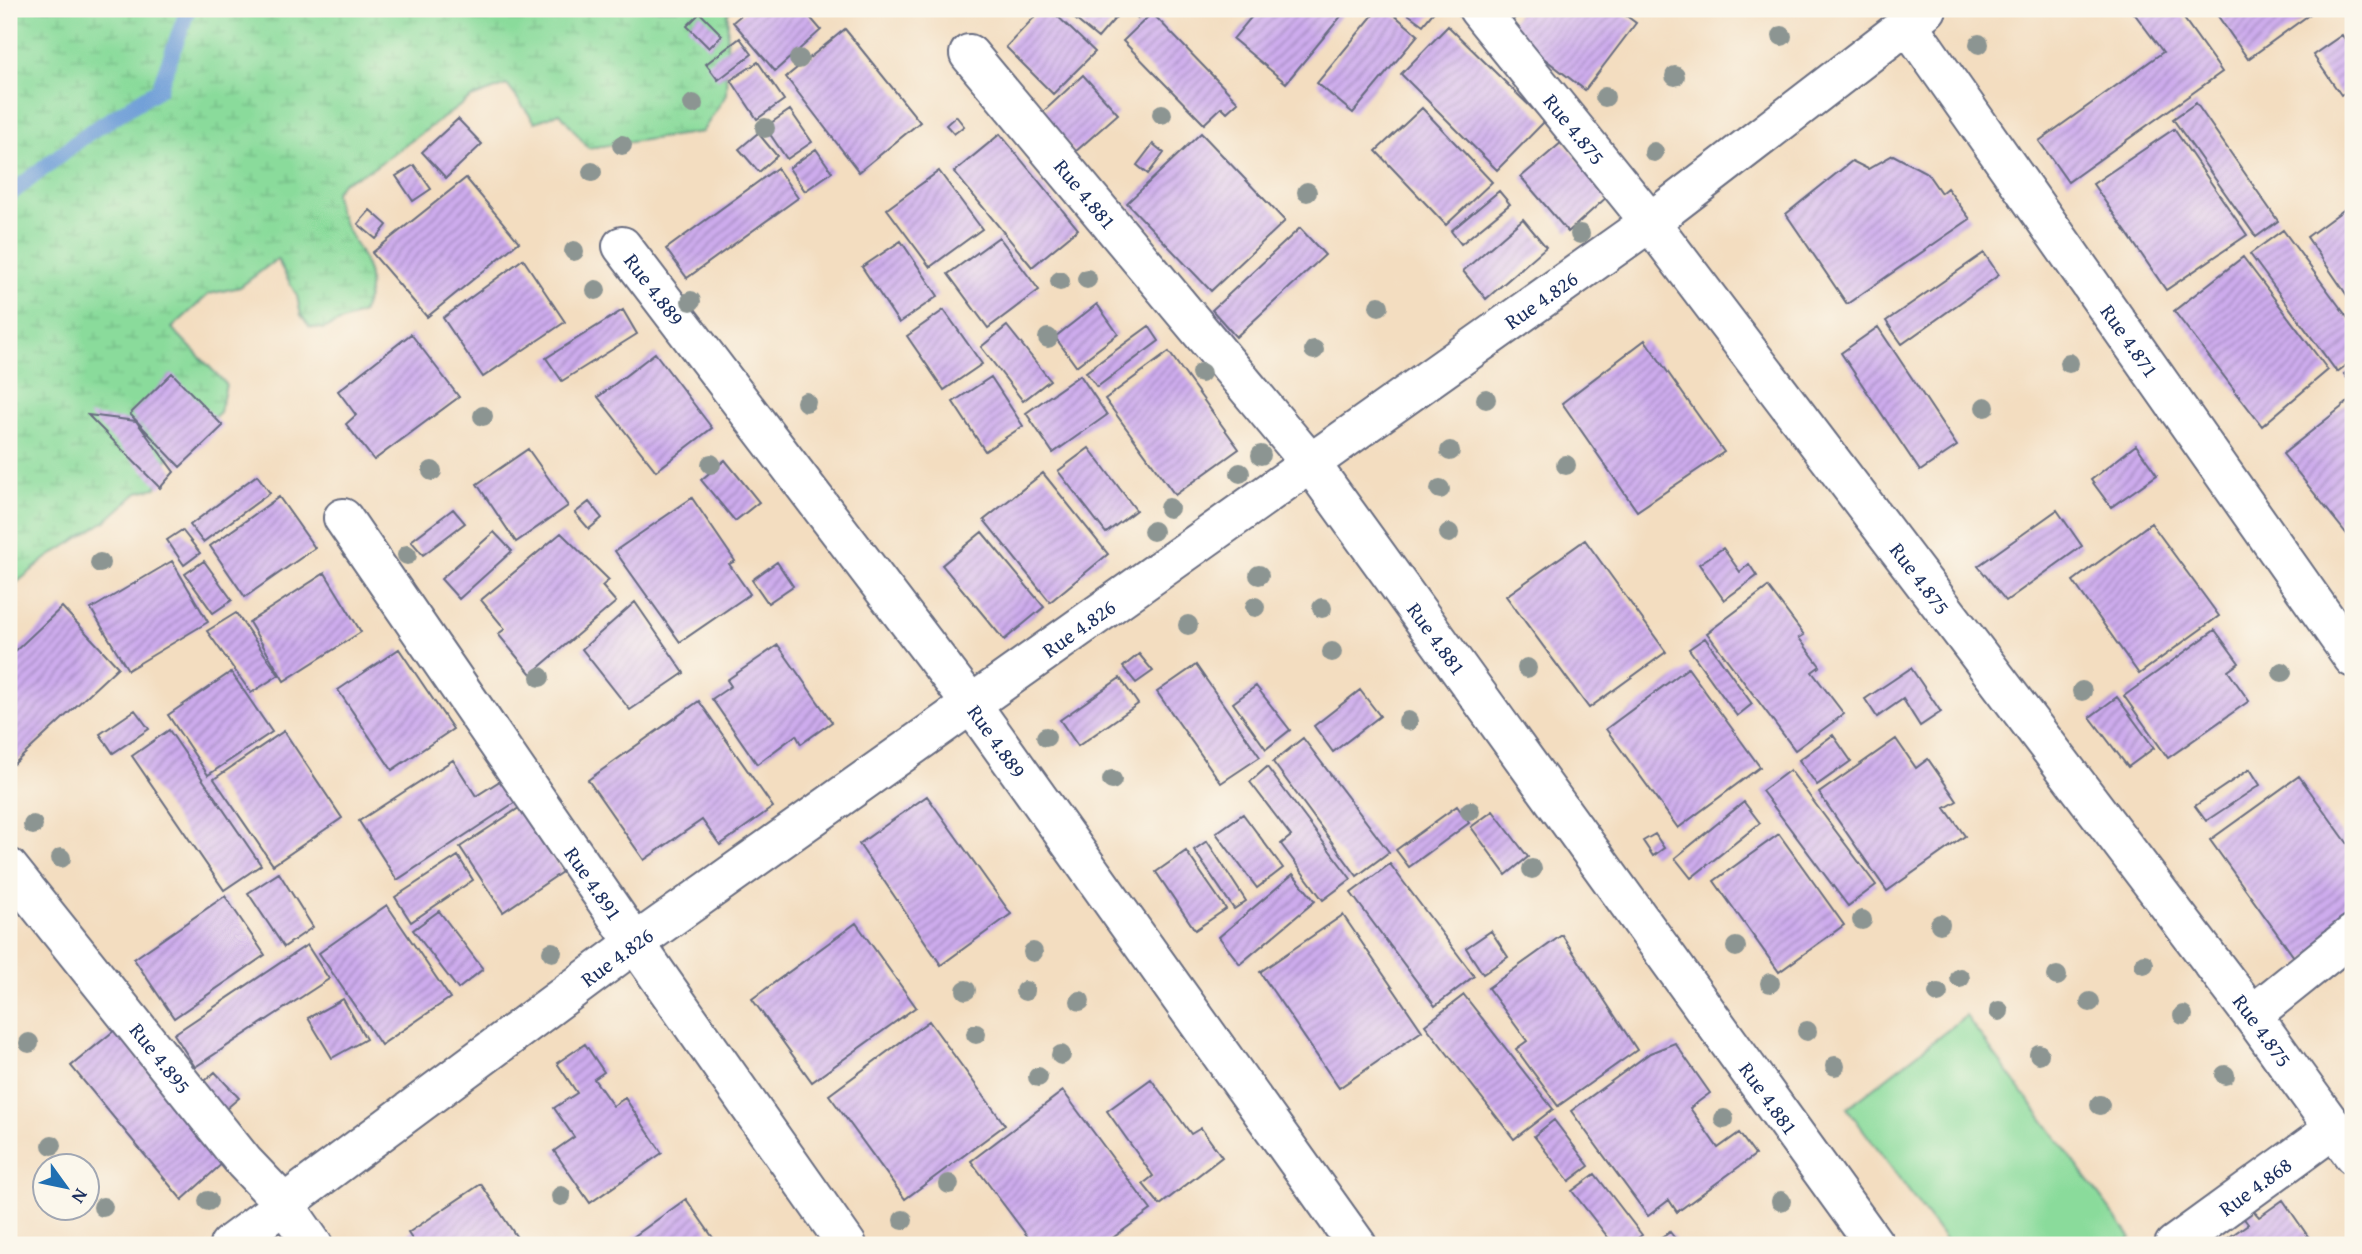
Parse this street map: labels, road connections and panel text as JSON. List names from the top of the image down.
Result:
{
  "streets": {
    "street": [
      "Rue 4.875",
      "Rue 4.881",
      "Rue 4.889",
      "Rue 4.826",
      "Rue 4.871",
      "Rue 4.891",
      "Rue 4.895",
      "Rue 4.868"
    ]
  },
  "crossings": [
    ["Rue 4.875", "Rue 4.826"],
    ["Rue 4.875", "Rue 4.868"],
    ["Rue 4.881", "Rue 4.826"],
    ["Rue 4.889", "Rue 4.826"],
    ["Rue 4.826", "Rue 4.871"],
    ["Rue 4.826", "Rue 4.891"],
    ["Rue 4.826", "Rue 4.895"]
  ],
  "north": "bottom right"
}
